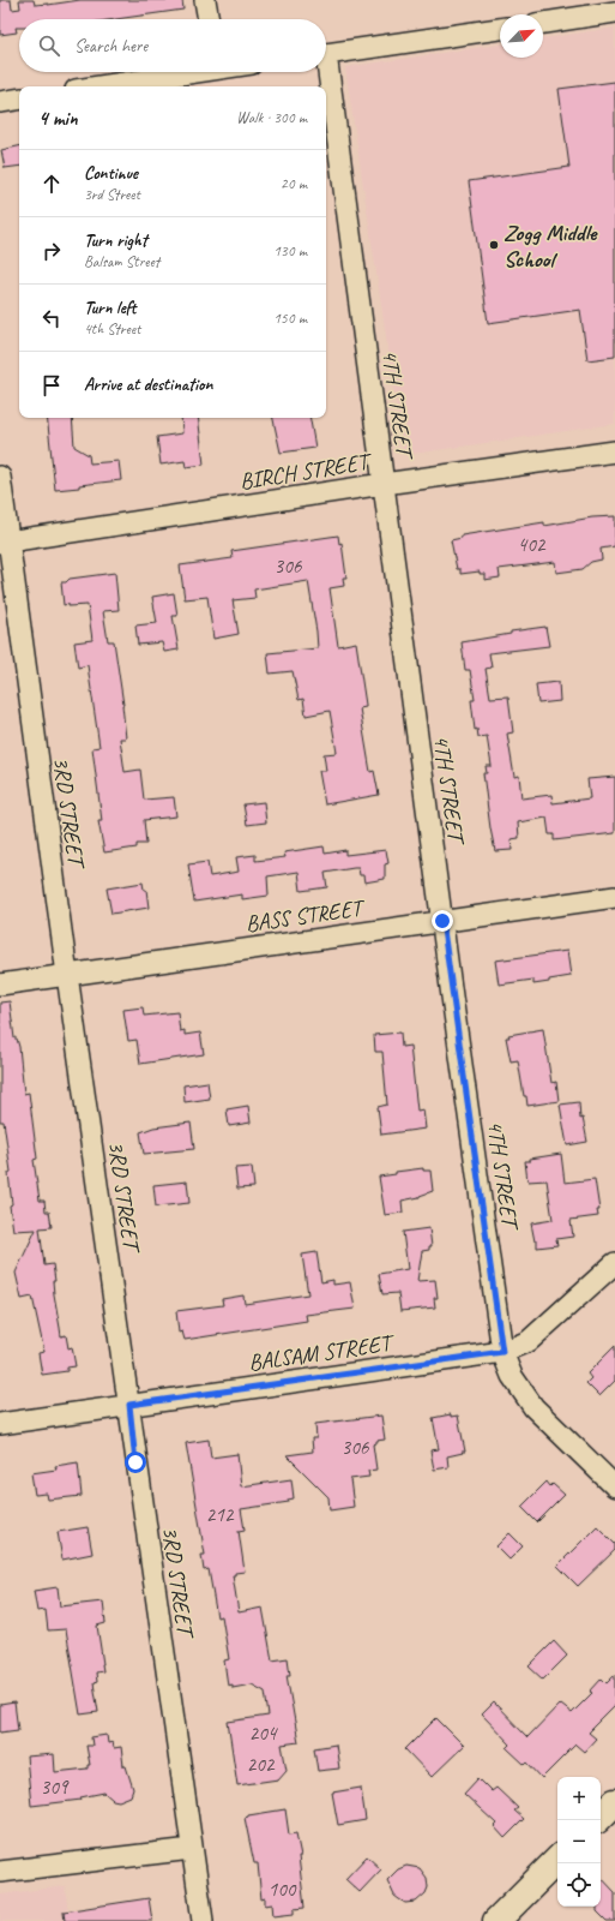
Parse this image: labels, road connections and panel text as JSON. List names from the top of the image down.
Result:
{
  "streets": {
    "street": [
      "4TH STREET",
      "BIRCH STREET",
      "3RD STREET",
      "BASS STREET",
      "BALSAM STREET"
    ]
  },
  "crossings": [
    ["4TH STREET", "BIRCH STREET"],
    ["4TH STREET", "BASS STREET"],
    ["4TH STREET", "BALSAM STREET"],
    ["BIRCH STREET", "3RD STREET"],
    ["3RD STREET", "BASS STREET"],
    ["3RD STREET", "BALSAM STREET"]
  ],
  "places": ["Zogg Middle School"],
  "house_numbers": [
    "402",
    "306",
    "306",
    "212",
    "204",
    "202",
    "309",
    "100"
  ],
  "north": "top right",
  "page": {
    "search": "Search here",
    "heading": ["4 min", "Walk · 300 m"],
    "list": [
      ["Continue", "3rd Street", "20 m"],
      ["Turn right", "Balsam Street", "130 m"],
      ["Turn left", "4th Street", "150 m"],
      "Arrive at destination"
    ],
    "map_buttons": ["+", "−"]
  }
}
